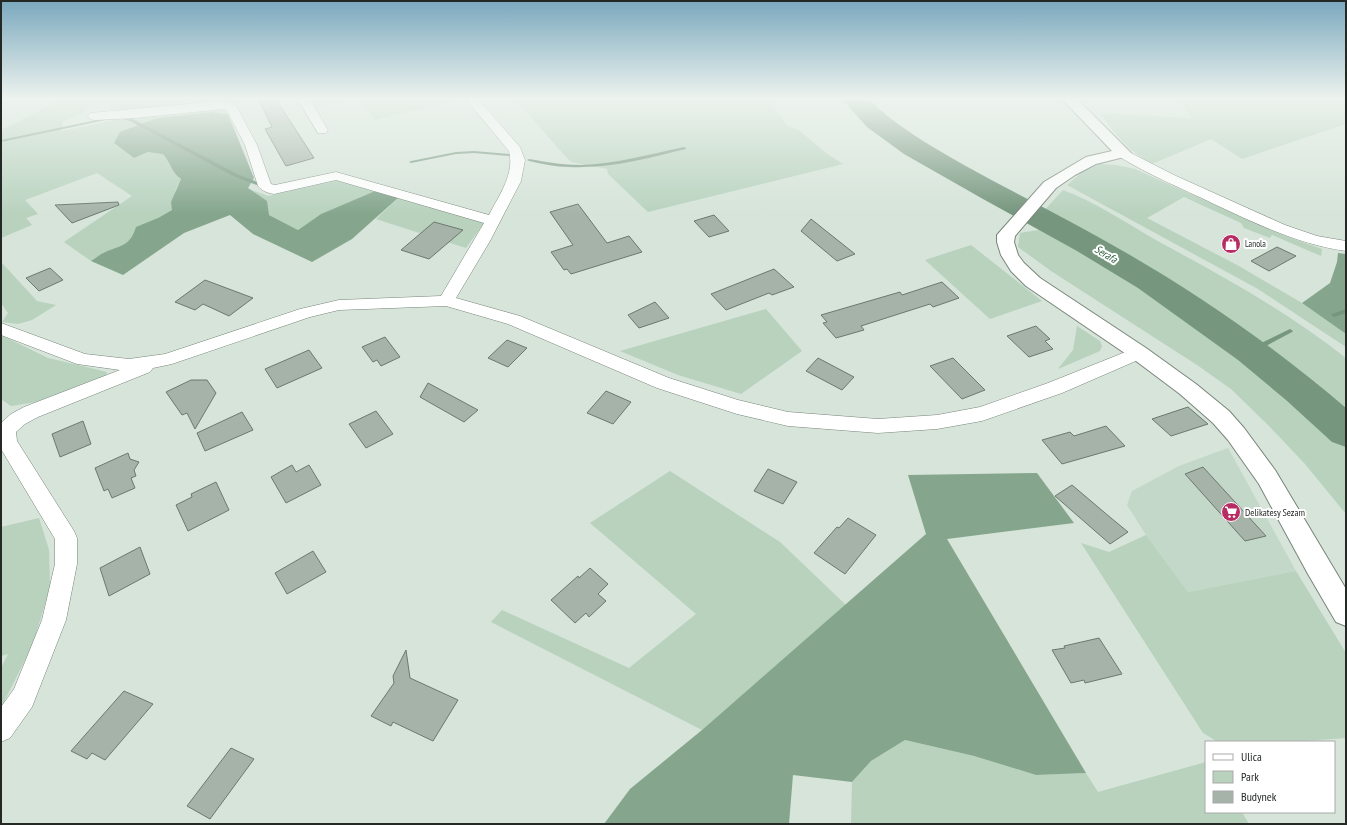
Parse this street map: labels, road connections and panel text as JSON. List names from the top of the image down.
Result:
{
  "water": ["Serafa"],
  "places": {
    "shop": ["Lanola"],
    "supermarket": ["Delikatesy Sezam"]
  },
  "legend": ["Ulica", "Park", "Budynek"]
}
